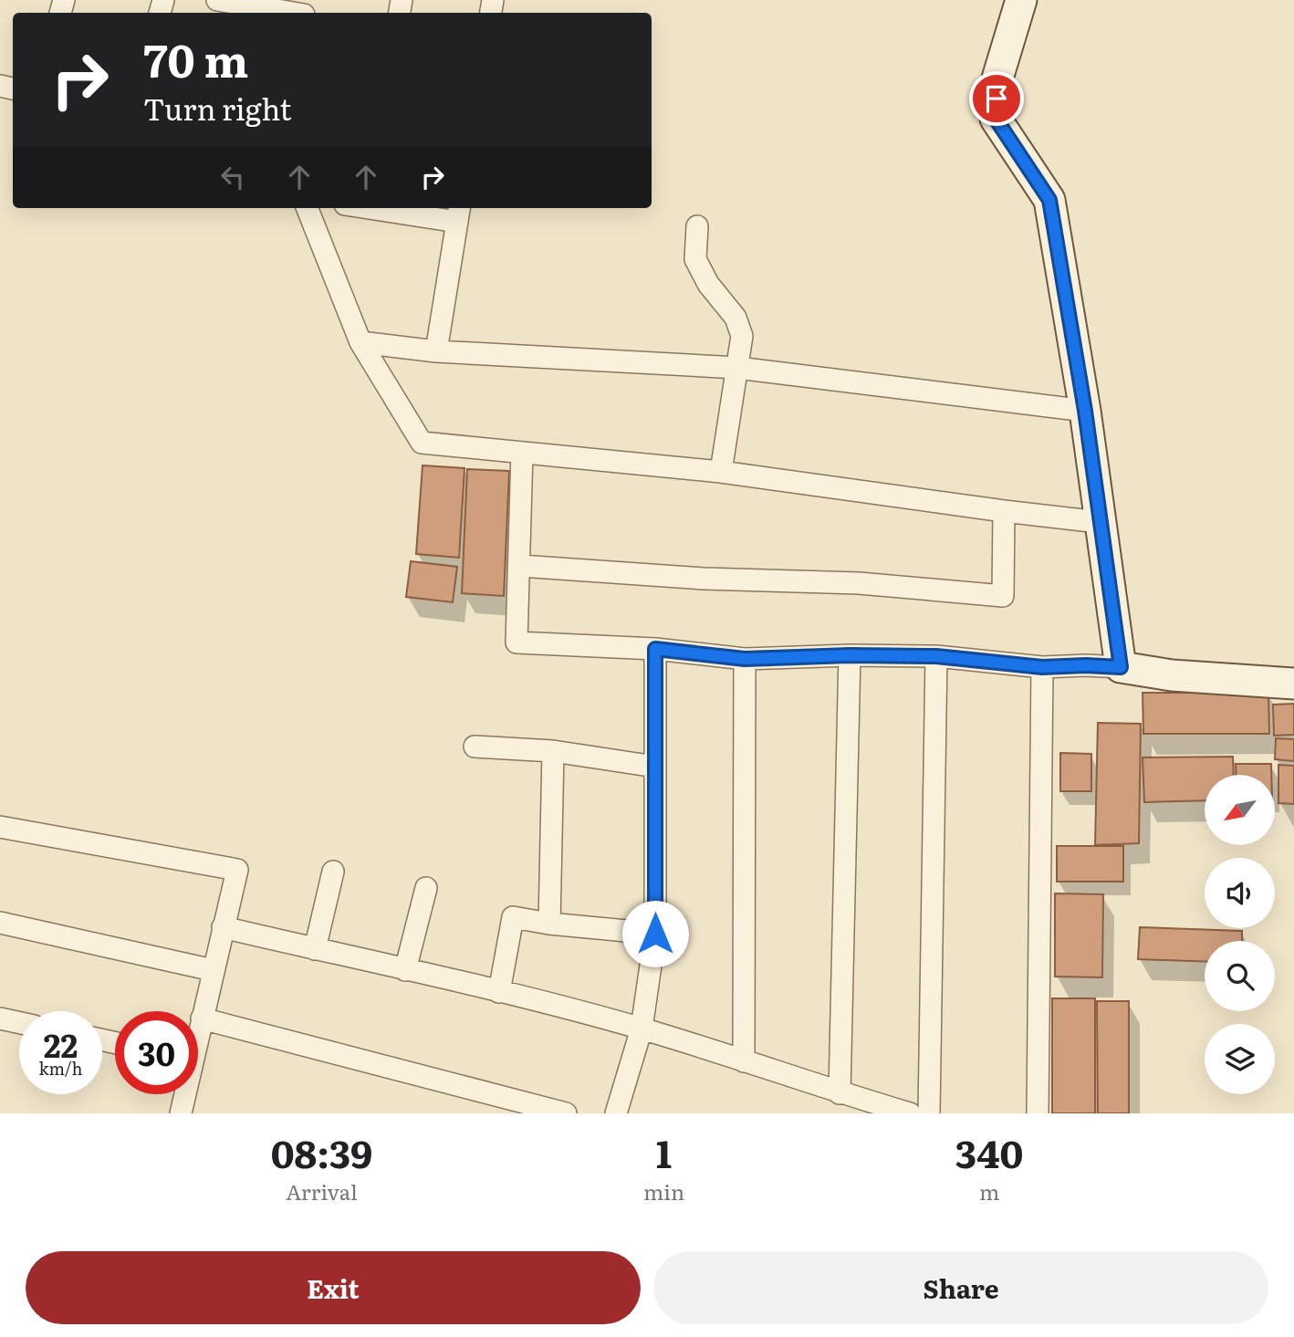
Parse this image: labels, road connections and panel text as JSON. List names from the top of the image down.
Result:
{
  "north": "bottom left",
  "page": {
    "turn": ["70 m", "Turn right"],
    "speed": "22 km/h",
    "limit": "30",
    "eta": [
      "08:39",
      "Arrival",
      "1",
      "min",
      "340",
      "m"
    ],
    "buttons": ["Exit", "Share"]
  }
}
